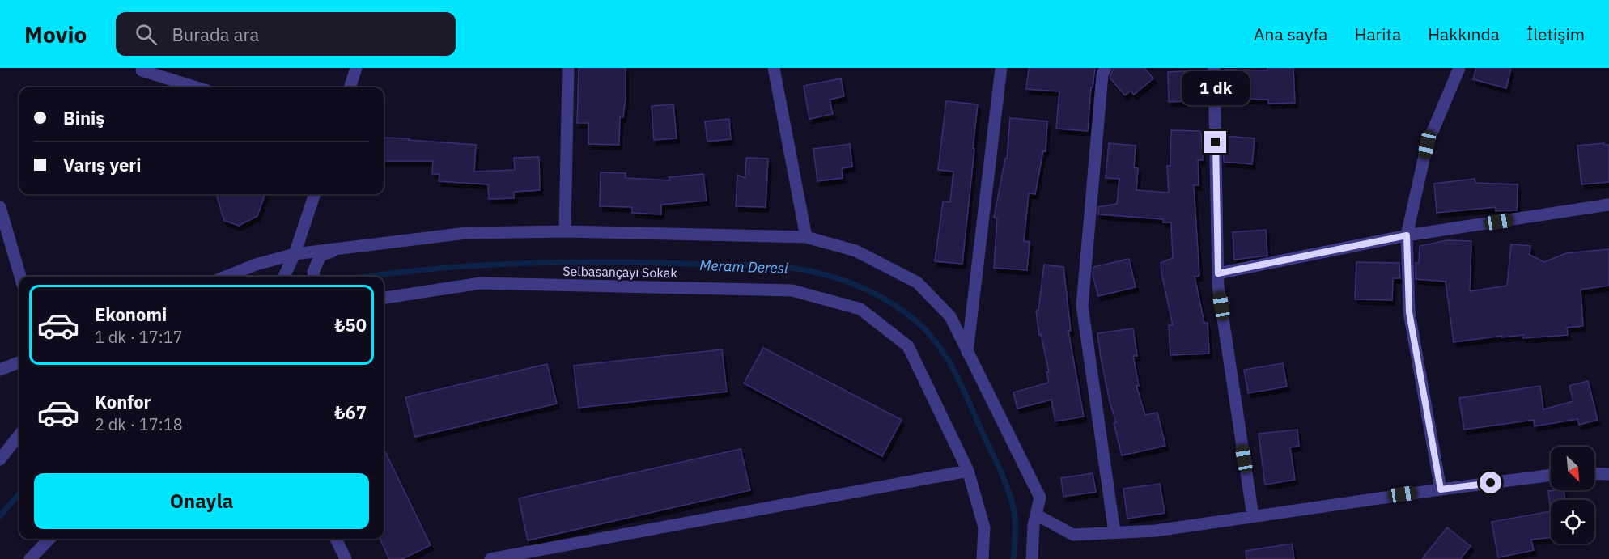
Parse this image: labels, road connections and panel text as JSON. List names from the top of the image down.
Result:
{
  "streets": {
    "street": ["Selbasançayı Sokak"]
  },
  "water": ["Meram Deresi"],
  "north": "bottom right",
  "page": {
    "header": "Movio",
    "search": "Burada ara",
    "nav": [
      "Ana sayfa",
      "Harita",
      "Hakkında",
      "İletişim"
    ],
    "bubble": "1 dk",
    "banner": ["Biniş", "Varış yeri"],
    "list": [
      {
        "name": "Ekonomi",
        "note": "1 dk · 17:17",
        "value": "₺50"
      },
      {
        "name": "Konfor",
        "note": "2 dk · 17:18",
        "value": "₺67"
      }
    ],
    "buttons": "Onayla"
  }
}
